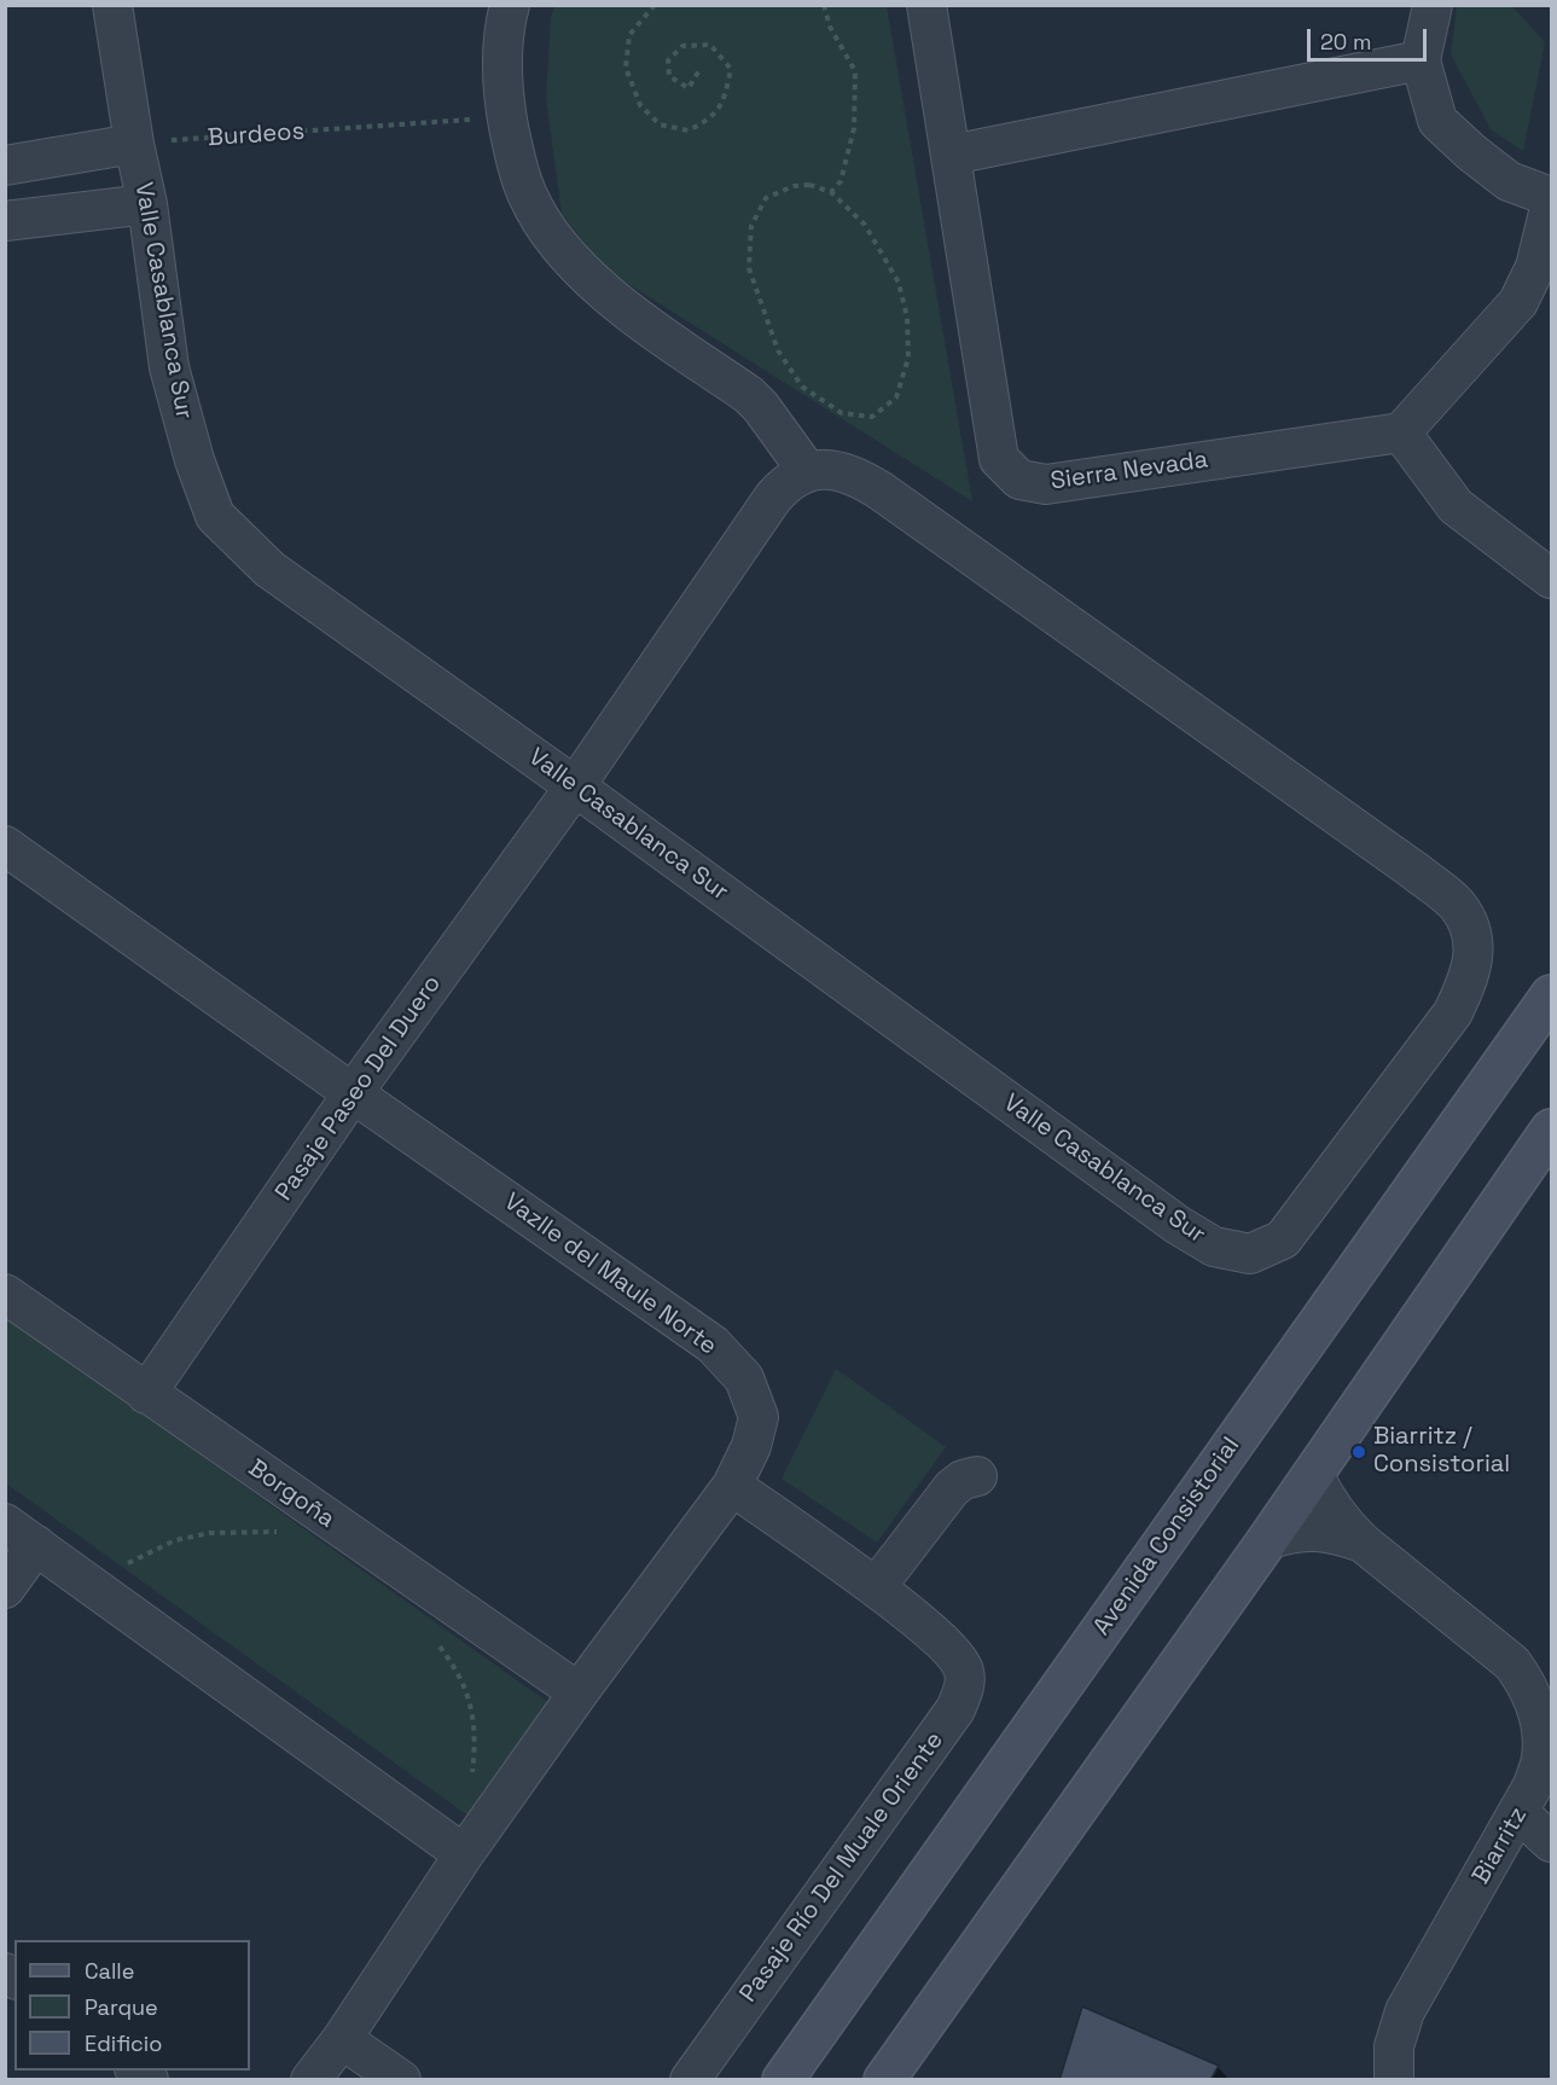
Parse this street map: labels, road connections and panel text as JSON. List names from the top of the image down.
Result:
{
  "streets": {
    "main road": ["Avenida Consistorial"],
    "street": [
      "Valle Casablanca Sur",
      "Sierra Nevada",
      "Pasaje Paseo Del Duero",
      "Vazlle del Maule Norte",
      "Borgoña",
      "Biarritz",
      "Pasaje Río Del Muale Oriente"
    ],
    "path": ["Burdeos"]
  },
  "crossings": [
    ["Burdeos", "Valle Casablanca Sur"],
    ["Valle Casablanca Sur", "Pasaje Paseo Del Duero"],
    ["Pasaje Paseo Del Duero", "Vazlle del Maule Norte"],
    ["Pasaje Paseo Del Duero", "Borgoña"],
    ["Vazlle del Maule Norte", "Borgoña"]
  ],
  "places": ["Biarritz / Consistorial"],
  "legend": ["Calle", "Parque", "Edificio"],
  "scale_bar": "20 m"
}
